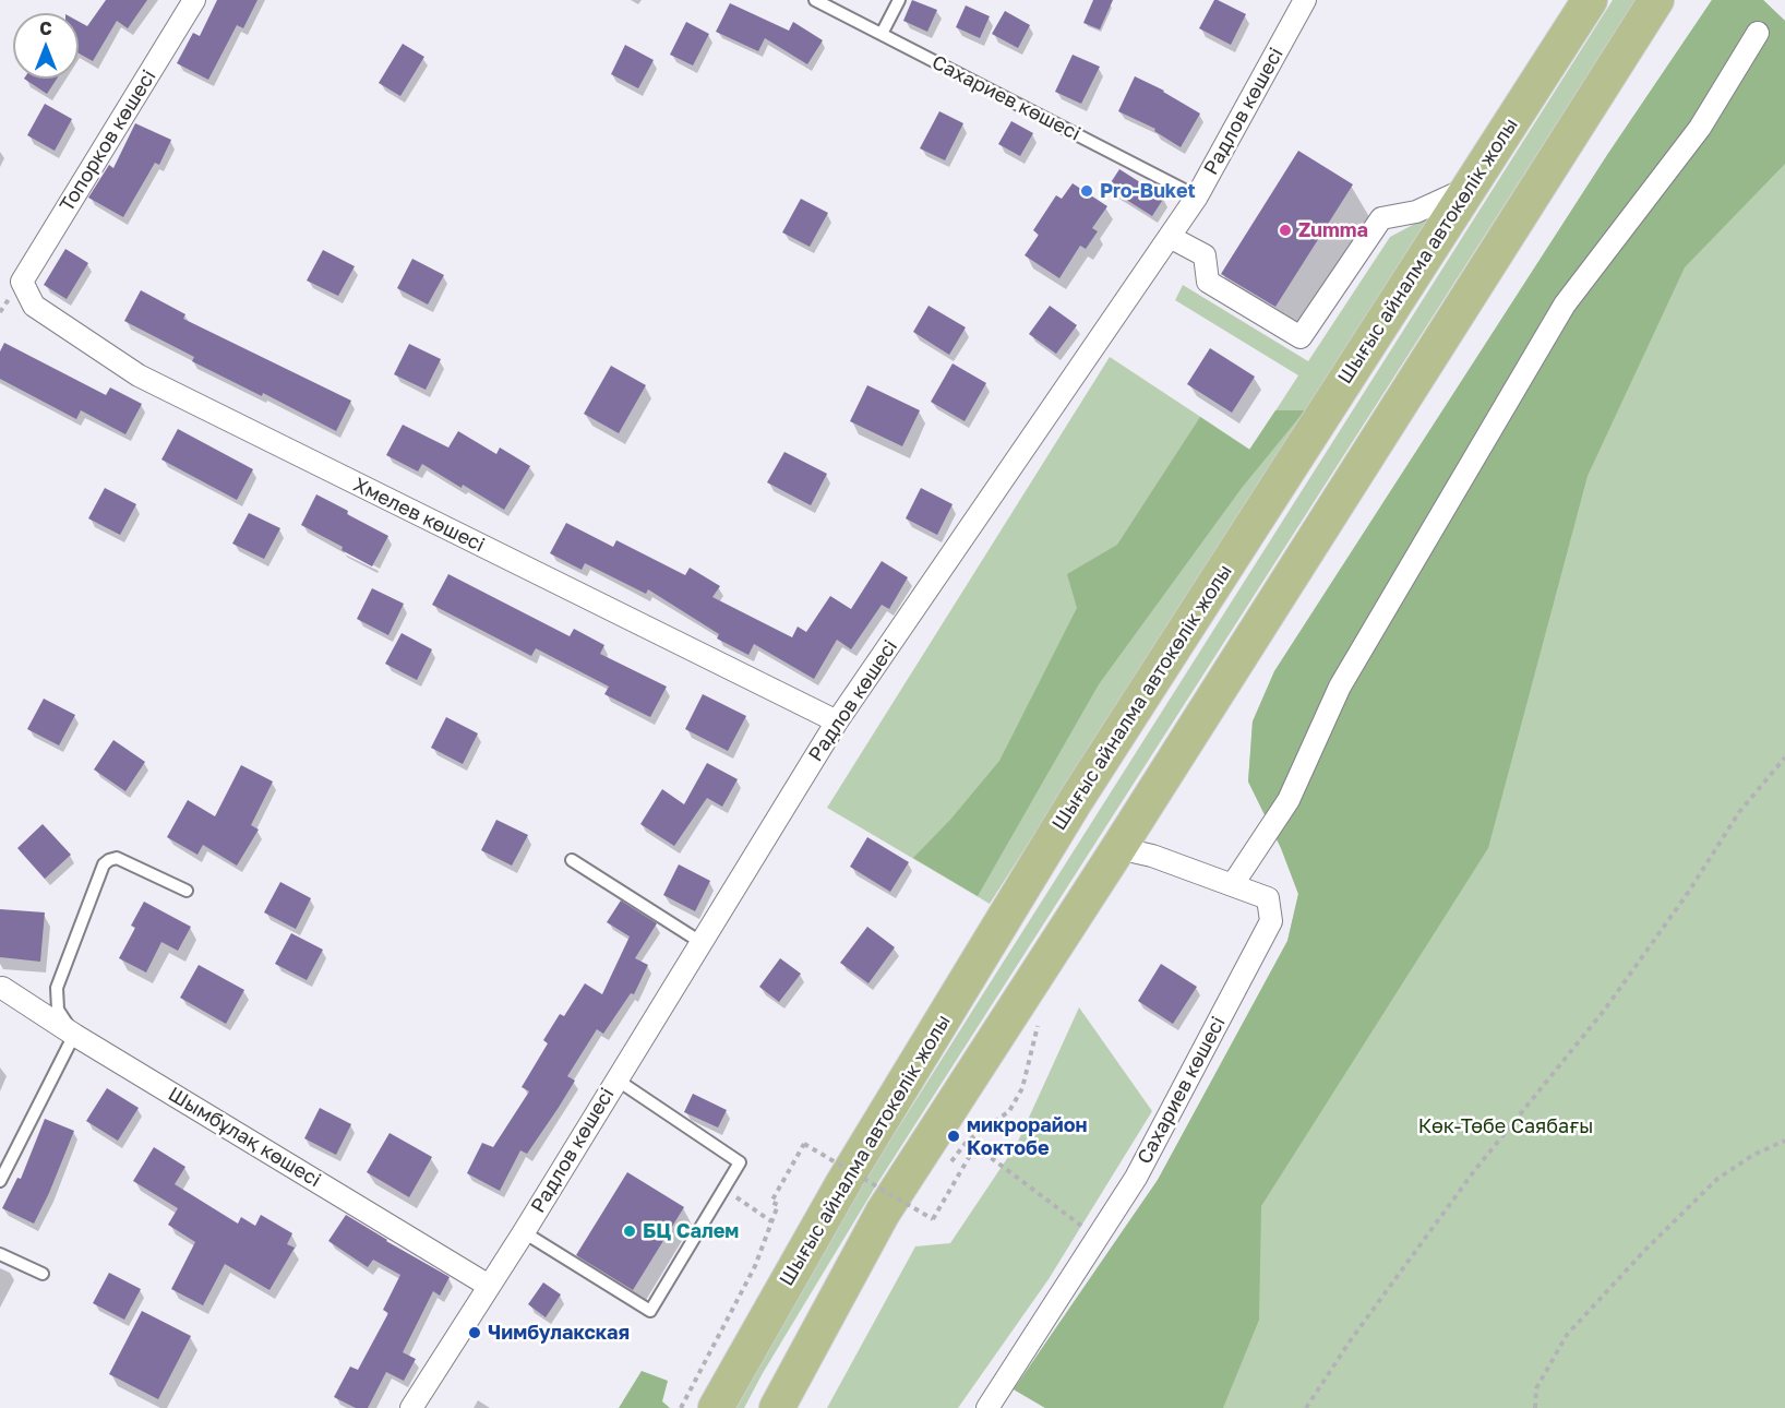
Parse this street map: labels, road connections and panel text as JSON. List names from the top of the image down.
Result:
{
  "streets": {
    "main road": ["Шығыс айналма автокөлік жолы"],
    "street": [
      "Сахариев көшесі",
      "Радлов көшесі",
      "Топорков көшесі",
      "Хмелев көшесі",
      "Шымбұлақ көшесі"
    ]
  },
  "crossings": [
    ["Сахариев көшесі", "Радлов көшесі"],
    ["Радлов көшесі", "Хмелев көшесі"],
    ["Радлов көшесі", "Шымбұлақ көшесі"],
    ["Топорков көшесі", "Хмелев көшесі"]
  ],
  "parks": ["Көк-Төбе Саябағы"],
  "places": [
    "Pro-Buket",
    "Zumma",
    "микрорайон Коктобе",
    "БЦ Салем",
    "Чимбулакская"
  ],
  "north": "top"
}
